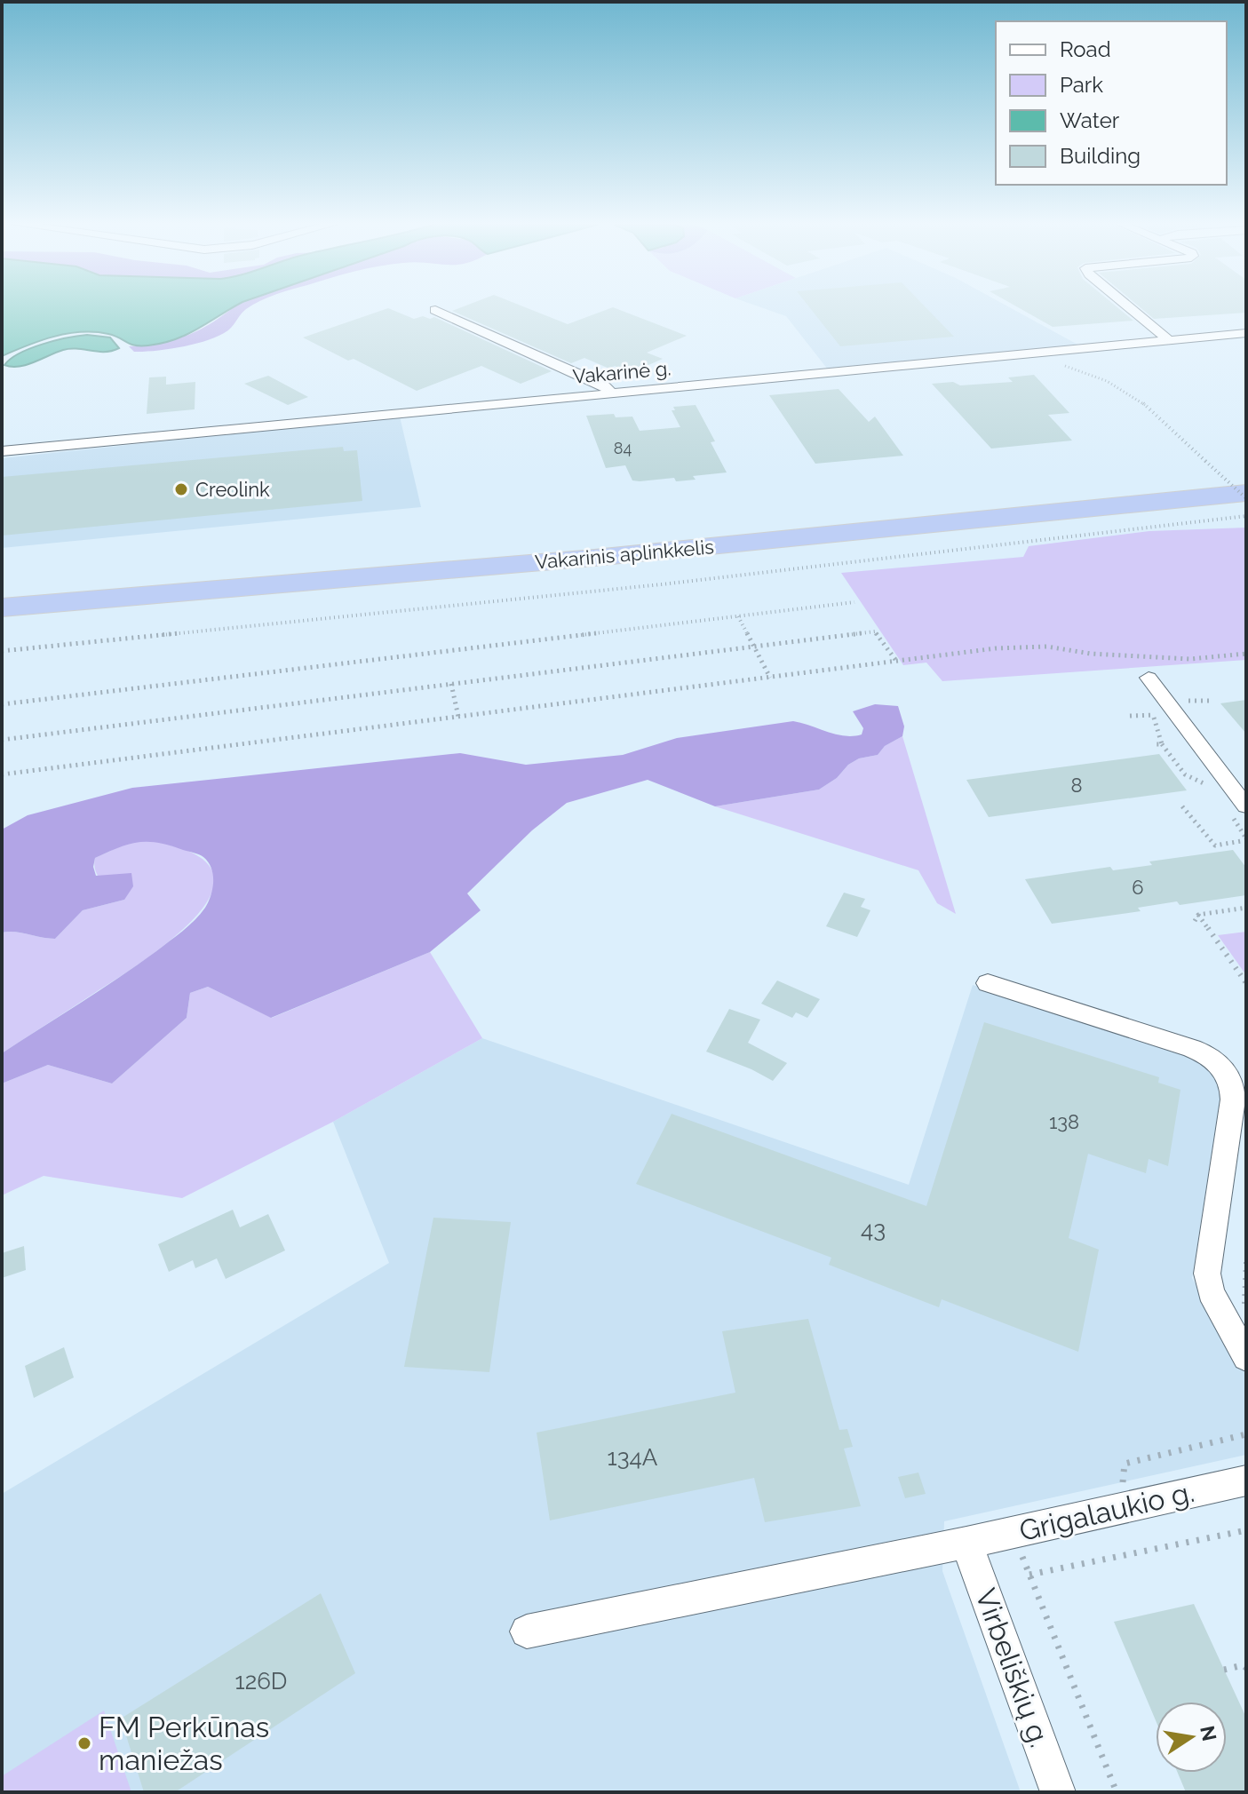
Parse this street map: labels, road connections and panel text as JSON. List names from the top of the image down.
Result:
{
  "streets": {
    "highway": ["Vakarinis aplinkkelis"],
    "street": ["Vakarinė g.", "Grigalaukio g.", "Virbeliškių g."]
  },
  "crossings": [
    ["Grigalaukio g.", "Virbeliškių g."]
  ],
  "places": ["Creolink", "FM Perkūnas maniežas"],
  "house_numbers": [
    "84",
    "8",
    "6",
    "138",
    "43",
    "134A",
    "126D"
  ],
  "legend": [
    "Road",
    "Park",
    "Water",
    "Building"
  ],
  "north": "right"
}
